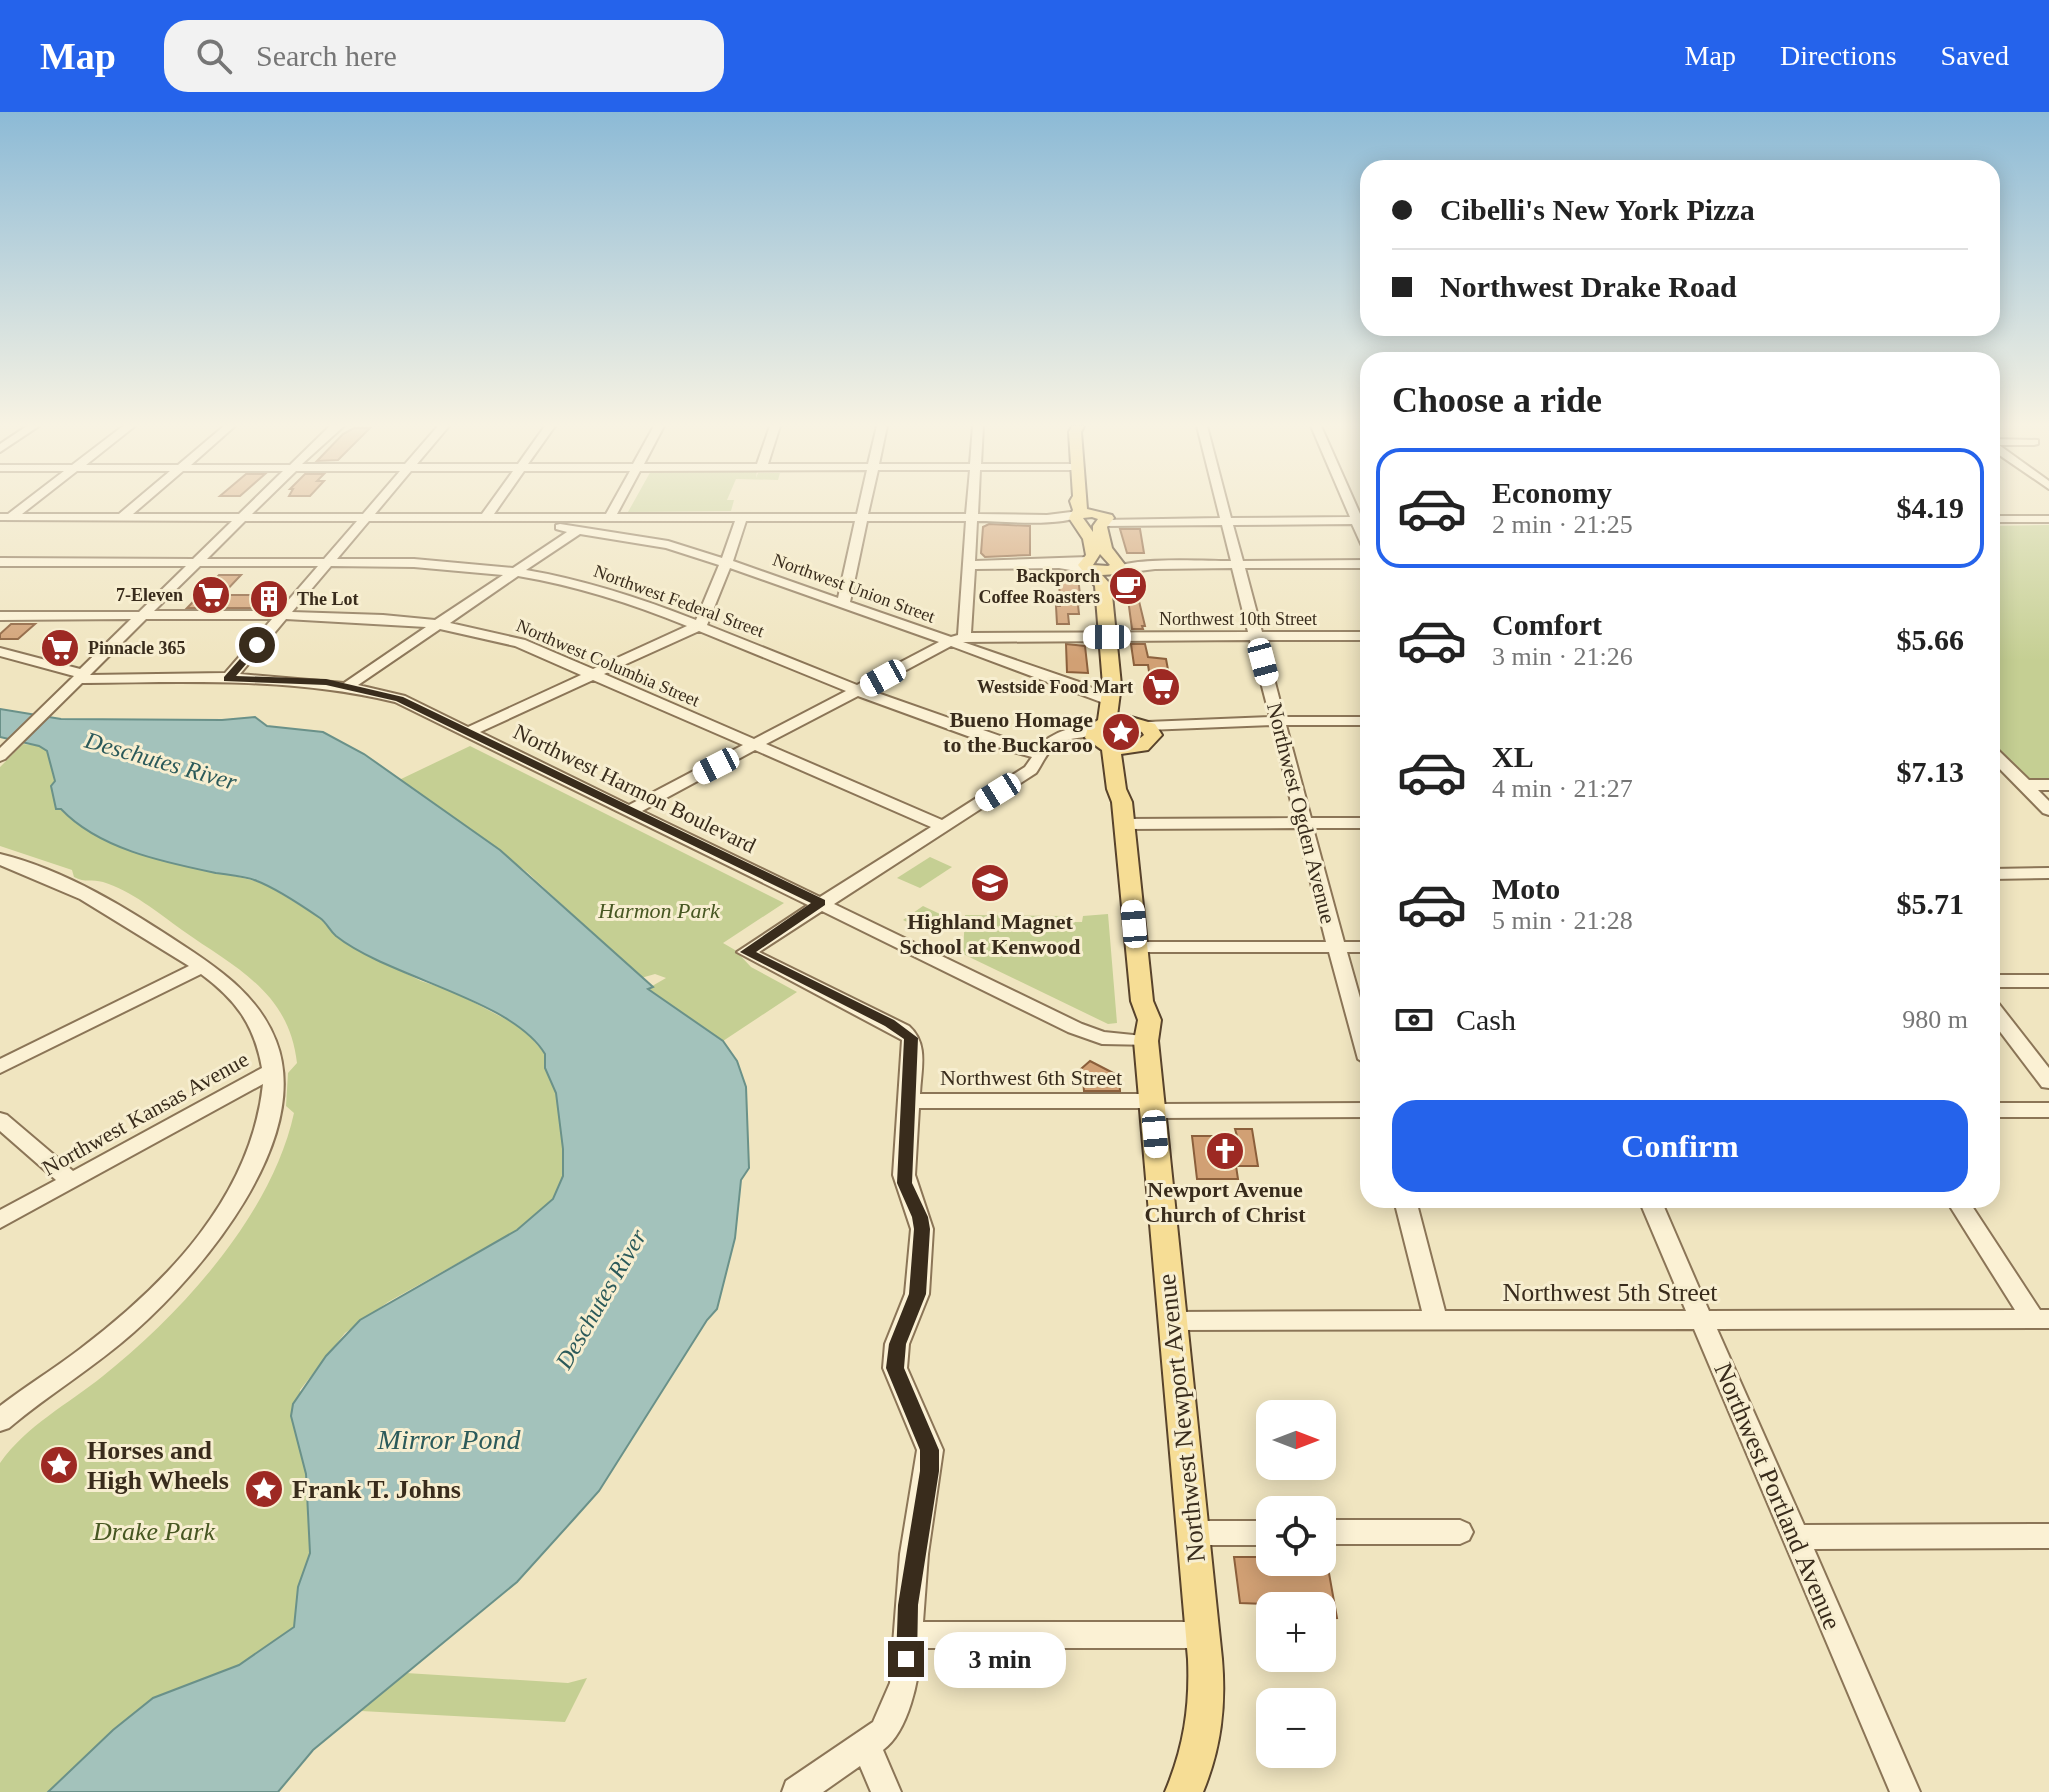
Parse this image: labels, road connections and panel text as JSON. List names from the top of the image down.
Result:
{
  "streets": {
    "main road": ["Northwest Newport Avenue"],
    "street": [
      "Northwest Union Street",
      "Northwest Federal Street",
      "Northwest 10th Street",
      "Northwest Columbia Street",
      "Northwest Harmon Boulevard",
      "Northwest Ogden Avenue",
      "Northwest 6th Street",
      "Northwest Kansas Avenue",
      "Northwest 5th Street",
      "Northwest Portland Avenue"
    ]
  },
  "crossings": [
    ["Northwest Union Street", "Northwest 10th Street"],
    ["Northwest Union Street", "Northwest Newport Avenue"],
    ["Northwest 10th Street", "Northwest Ogden Avenue"],
    ["Northwest 10th Street", "Northwest Newport Avenue"],
    ["Northwest Harmon Boulevard", "Northwest Newport Avenue"],
    ["Northwest 6th Street", "Northwest Newport Avenue"],
    ["Northwest 5th Street", "Northwest Newport Avenue"],
    ["Northwest 5th Street", "Northwest Portland Avenue"]
  ],
  "water": ["Deschutes River", "Mirror Pond"],
  "parks": ["Harmon Park", "Drake Park"],
  "places": {
    "cafe": ["Backporch Coffee Roasters"],
    "supermarket": ["7-Eleven", "Pinnacle 365", "Westside Food Mart"],
    "building": ["The Lot"],
    "place": ["Bueno Homage to the Buckaroo", "Horses and High Wheels", "Frank T. Johns"],
    "school or university": ["Highland Magnet School at Kenwood"],
    "church": ["Newport Avenue Church of Christ"]
  },
  "north": "right",
  "page": {
    "header": "Map",
    "search": "Search here",
    "nav": ["Map", "Directions", "Saved"],
    "banner": ["Cibelli's New York Pizza", "Northwest Drake Road"],
    "heading": "Choose a ride",
    "list": [
      {
        "name": "Economy",
        "note": "2 min · 21:25",
        "value": "$4.19"
      },
      {
        "name": "Comfort",
        "note": "3 min · 21:26",
        "value": "$5.66"
      },
      {
        "name": "XL",
        "note": "4 min · 21:27",
        "value": "$7.13"
      },
      {
        "name": "Moto",
        "note": "5 min · 21:28",
        "value": "$5.71"
      }
    ],
    "pay": ["Cash", "980 m"],
    "buttons": "Confirm",
    "map_buttons": ["+", "−"],
    "bubble": "3 min"
  }
}
